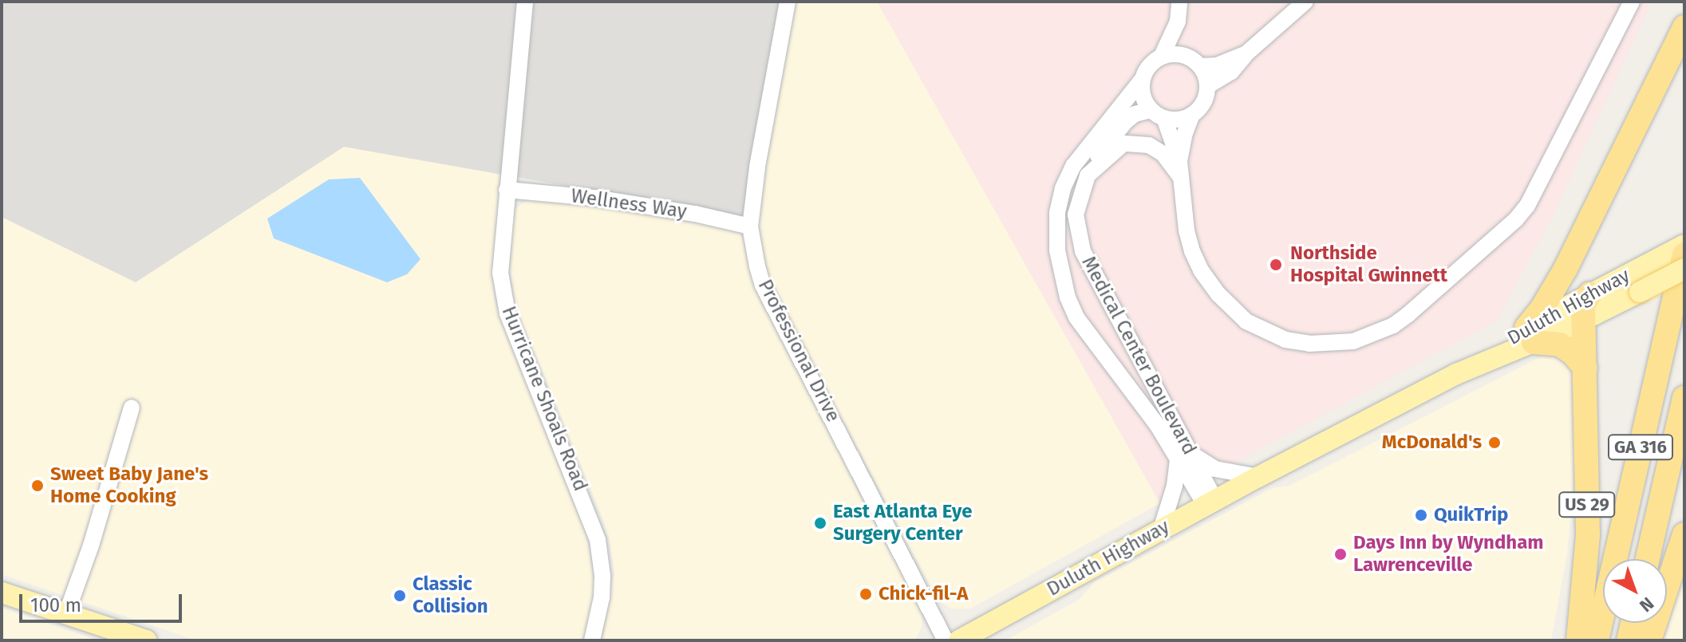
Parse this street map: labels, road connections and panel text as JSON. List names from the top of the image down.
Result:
{
  "streets": {
    "highway": ["GA 316", "US 29"],
    "main road": ["Duluth Highway"],
    "street": [
      "Wellness Way",
      "Professional Drive",
      "Medical Center Boulevard",
      "Hurricane Shoals Road"
    ]
  },
  "crossings": [
    ["Wellness Way", "Professional Drive"],
    ["Wellness Way", "Hurricane Shoals Road"],
    ["Duluth Highway", "Medical Center Boulevard"],
    ["Duluth Highway", "US 29"]
  ],
  "places": [
    "Northside Hospital Gwinnett",
    "McDonald's",
    "Sweet Baby Jane's Home Cooking",
    "QuikTrip",
    "East Atlanta Eye Surgery Center",
    "Days Inn by Wyndham Lawrenceville",
    "Chick-fil-A",
    "Classic Collision"
  ],
  "scale_bar": "100 m",
  "north": "bottom right"
}
